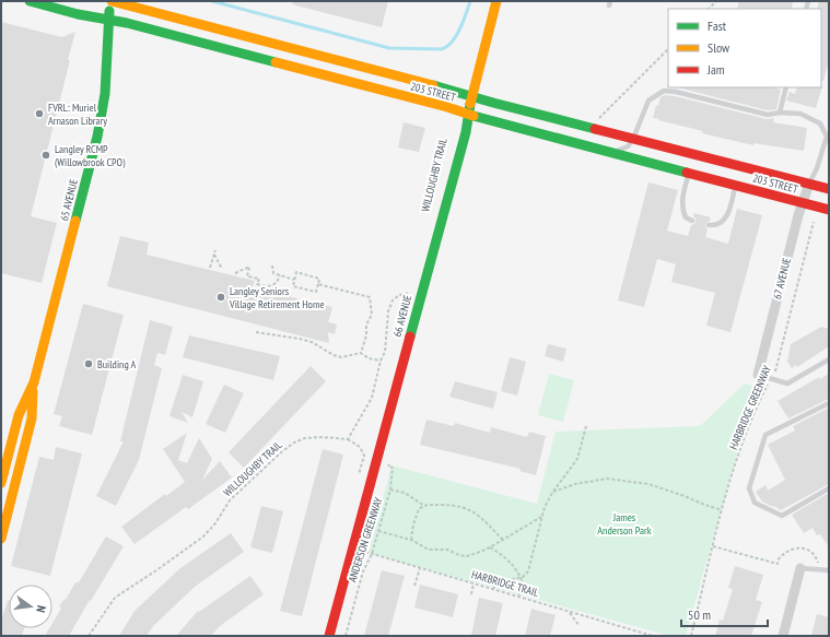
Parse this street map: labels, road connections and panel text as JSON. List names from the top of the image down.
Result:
{
  "streets": {
    "main road": ["203 STREET", "65 AVENUE", "66 AVENUE"],
    "street": ["67 AVENUE"],
    "path": [
      "WILLOUGHBY TRAIL",
      "HARBRIDGE GREENWAY",
      "ANDERSON GREENWAY",
      "HARBRIDGE TRAIL"
    ]
  },
  "crossings": [
    ["203 STREET", "65 AVENUE"],
    ["203 STREET", "67 AVENUE"],
    ["203 STREET", "66 AVENUE"],
    ["66 AVENUE", "HARBRIDGE TRAIL"],
    ["ANDERSON GREENWAY", "HARBRIDGE TRAIL"]
  ],
  "parks": ["James Anderson Park"],
  "places": [
    "FVRL: Muriel Arnason Library",
    "Langley RCMP (Willowbrook CPO)",
    "Langley Seniors Village Retirement Home",
    "Building A"
  ],
  "legend": ["Fast", "Slow", "Jam"],
  "scale_bar": "50 m",
  "north": "right"
}
